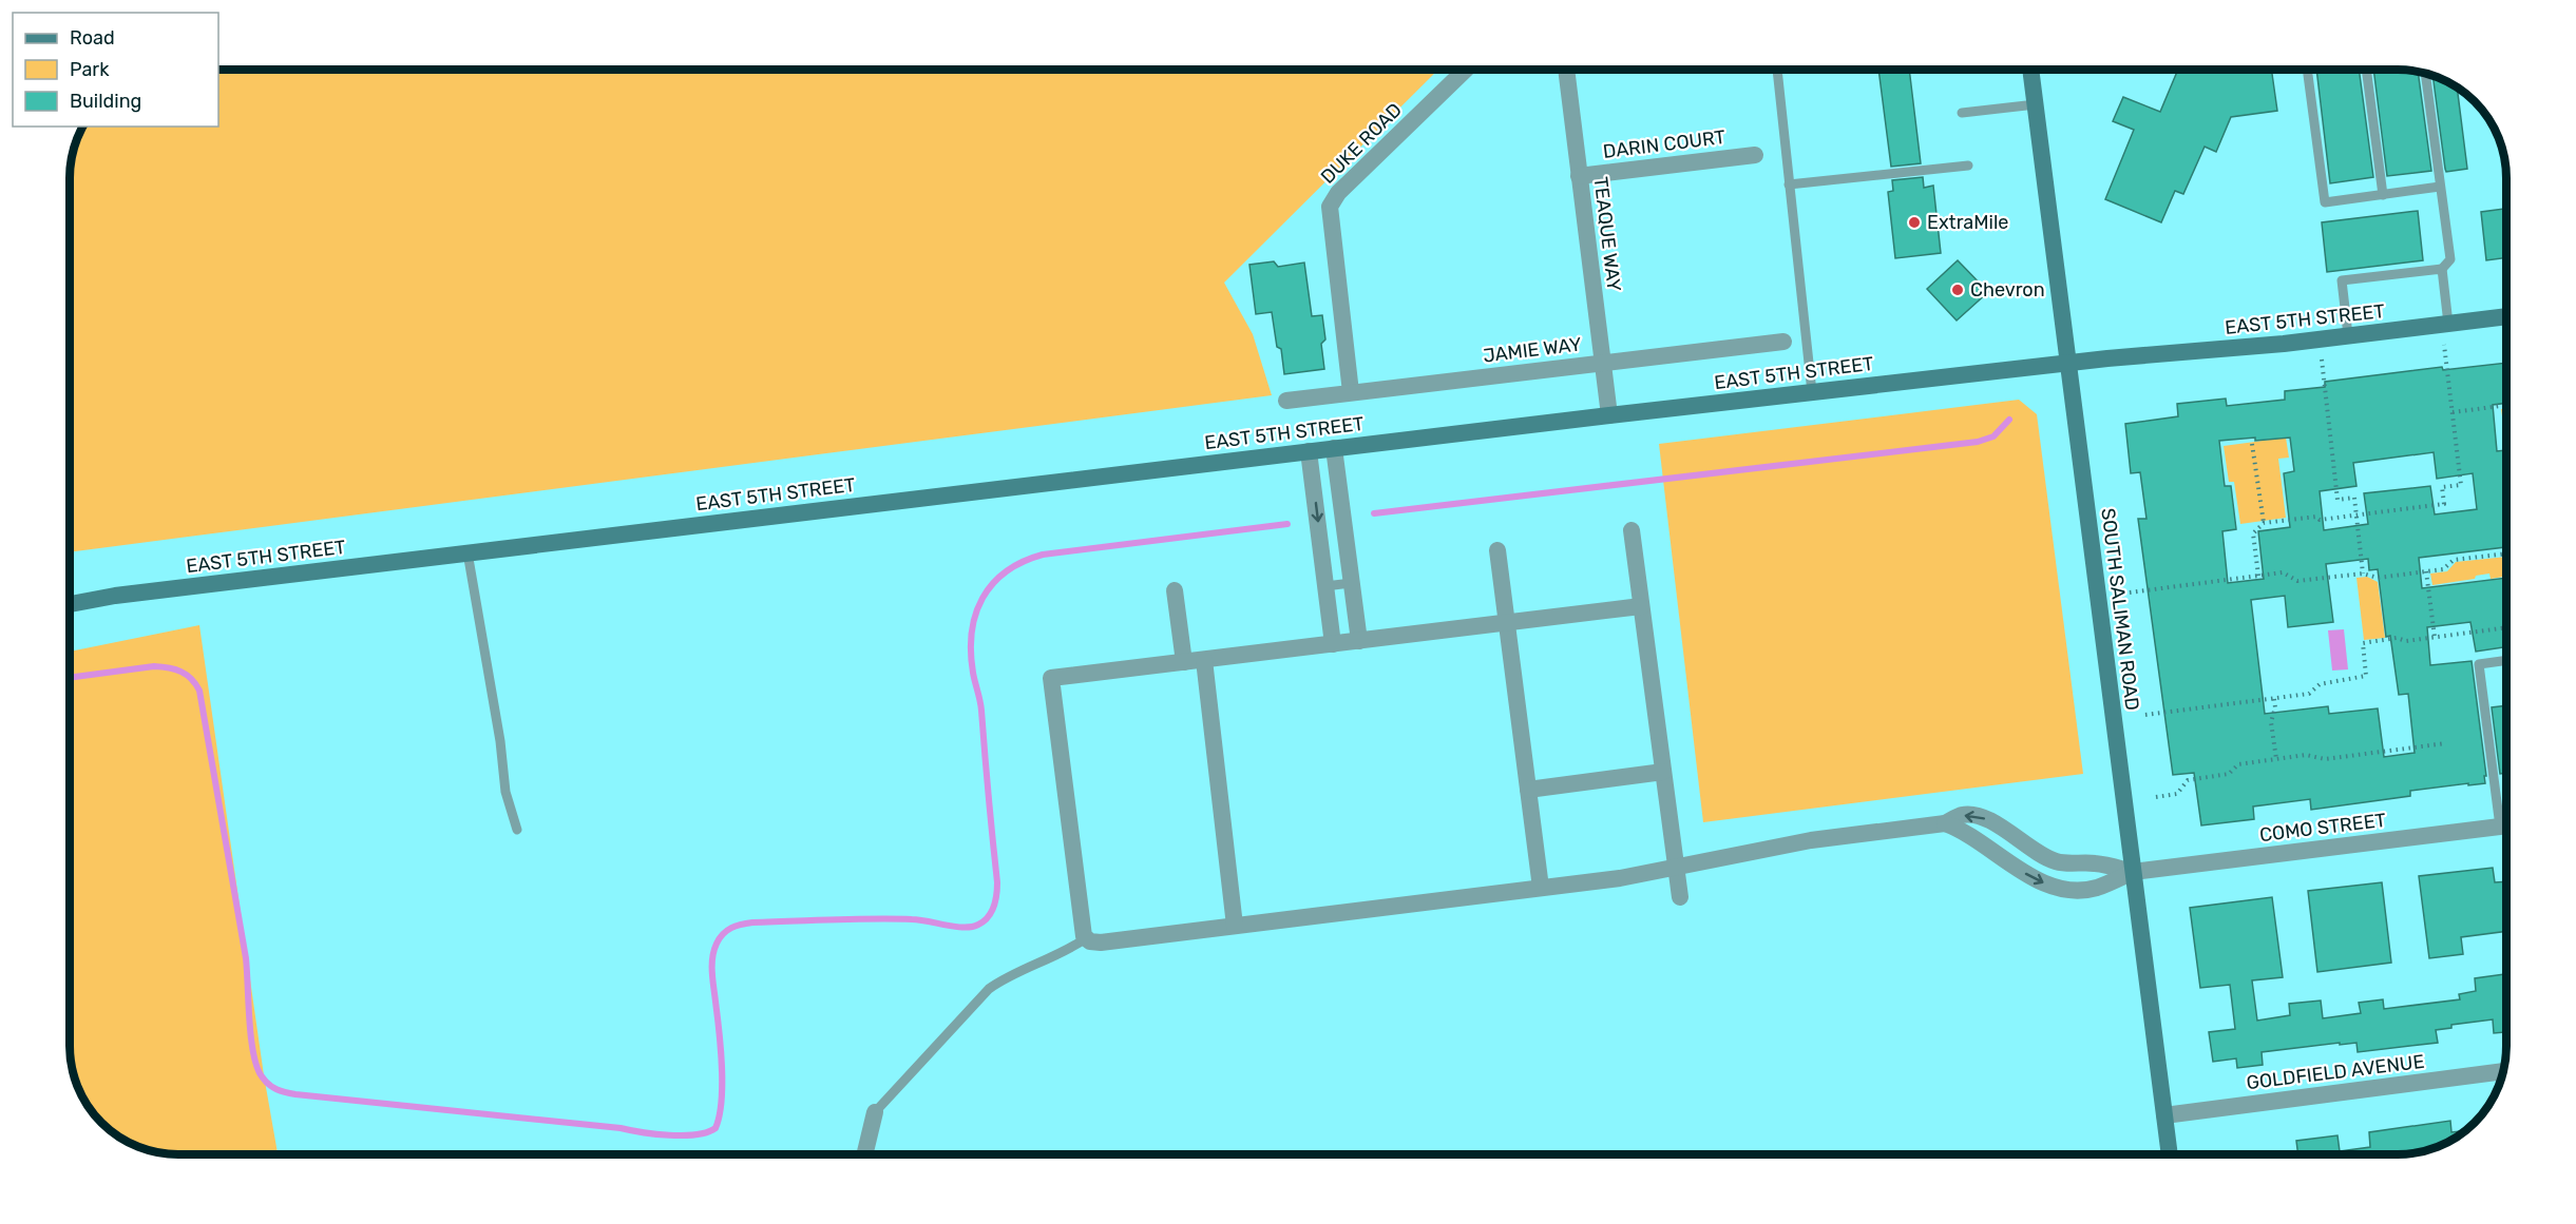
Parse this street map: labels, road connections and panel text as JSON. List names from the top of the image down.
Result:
{
  "streets": {
    "main road": ["EAST 5TH STREET", "SOUTH SALIMAN ROAD"],
    "street": [
      "DUKE ROAD",
      "DARIN COURT",
      "TEAQUE WAY",
      "JAMIE WAY",
      "COMO STREET",
      "GOLDFIELD AVENUE"
    ]
  },
  "crossings": [
    ["DUKE ROAD", "JAMIE WAY"],
    ["DARIN COURT", "TEAQUE WAY"],
    ["TEAQUE WAY", "EAST 5TH STREET"],
    ["TEAQUE WAY", "JAMIE WAY"],
    ["EAST 5TH STREET", "SOUTH SALIMAN ROAD"],
    ["SOUTH SALIMAN ROAD", "COMO STREET"],
    ["SOUTH SALIMAN ROAD", "GOLDFIELD AVENUE"]
  ],
  "places": ["ExtraMile", "Chevron"],
  "legend": ["Road", "Park", "Building"]
}
